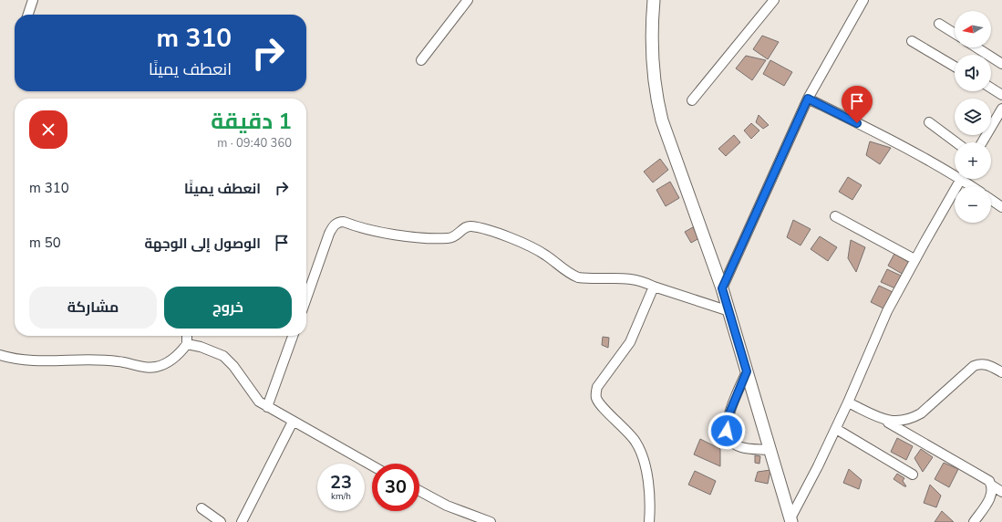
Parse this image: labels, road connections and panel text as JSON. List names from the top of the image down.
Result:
{
  "north": "left",
  "page": {
    "map_buttons": ["+", "−"],
    "turn": ["310 m", "انعطف يمينًا"],
    "heading": ["1 دقيقة", "360 m · 09:40"],
    "list": [
      {
        "name": "انعطف يمينًا",
        "value": "310 m"
      },
      {
        "name": "الوصول إلى الوجهة",
        "value": "50 m"
      }
    ],
    "buttons": ["خروج", "مشاركة"],
    "speed": "23 km/h",
    "limit": "30"
  }
}
